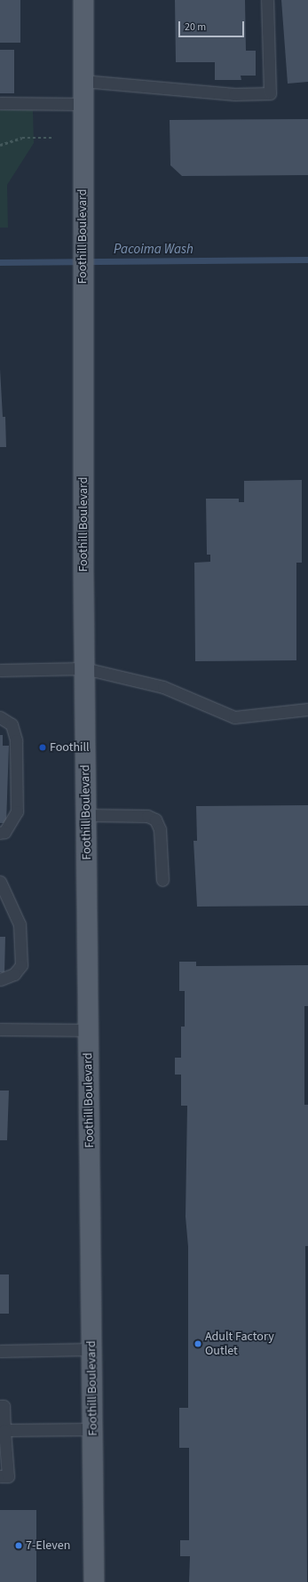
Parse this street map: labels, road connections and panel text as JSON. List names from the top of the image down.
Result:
{
  "streets": {
    "main road": ["Foothill Boulevard"]
  },
  "water": ["Pacoima Wash"],
  "places": ["Foothill", "Adult Factory Outlet", "7-Eleven"],
  "scale_bar": "20 m"
}
